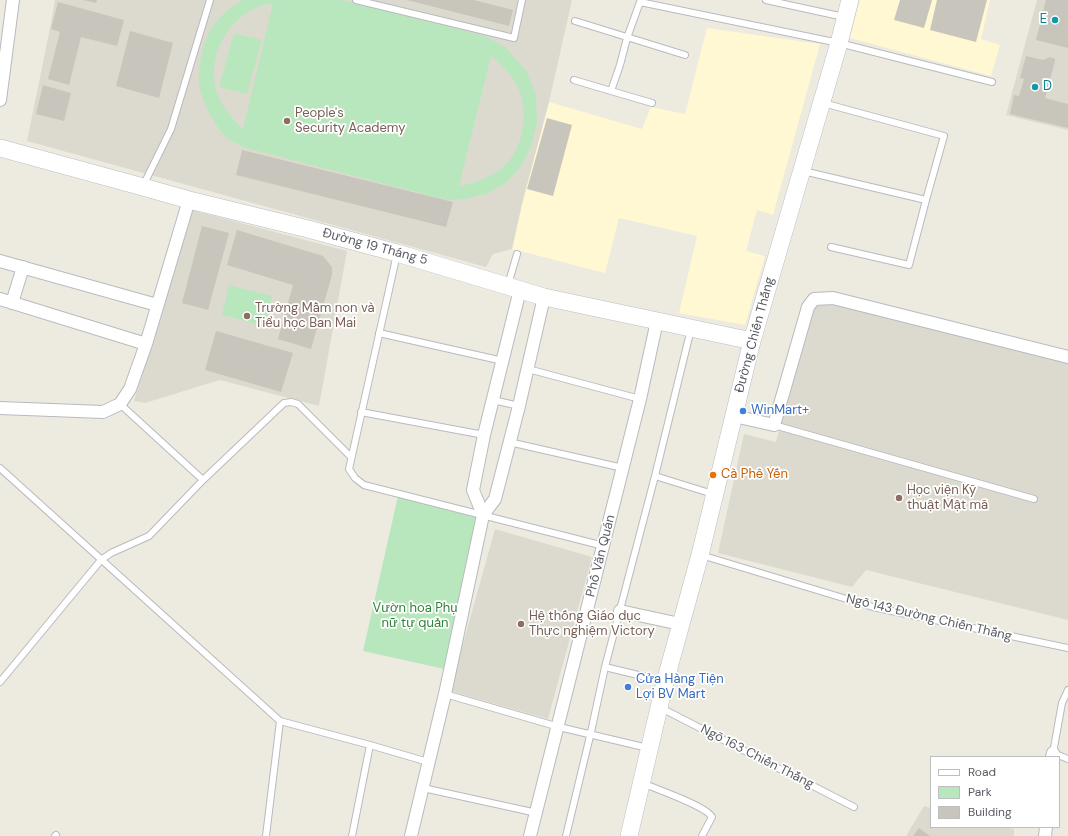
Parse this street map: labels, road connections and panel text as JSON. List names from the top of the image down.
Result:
{
  "streets": {
    "street": ["Đường 19 Tháng 5", "Đường Chiến Thắng", "Phố Văn Quán"],
    "lane": ["Ngõ 143 Đường Chiến Thắng", "Ngõ 163 Chiến Thắng"]
  },
  "crossings": [
    ["Đường 19 Tháng 5", "Đường Chiến Thắng"],
    ["Đường 19 Tháng 5", "Phố Văn Quán"],
    ["Đường Chiến Thắng", "Ngõ 143 Đường Chiến Thắng"],
    ["Đường Chiến Thắng", "Ngõ 163 Chiến Thắng"]
  ],
  "parks": ["Vườn hoa Phụ nữ tự quản"],
  "places": [
    "E",
    "D",
    "People's Security Academy",
    "Trường Mầm non và Tiểu học Ban Mai",
    "WinMart+",
    "Cà Phê Yến",
    "Học viện Kỹ thuật Mật mã",
    "Hệ thống Giáo dục Thực nghiệm Victory",
    "Cửa Hàng Tiện Lợi BV Mart"
  ],
  "legend": ["Road", "Park", "Building"]
}
